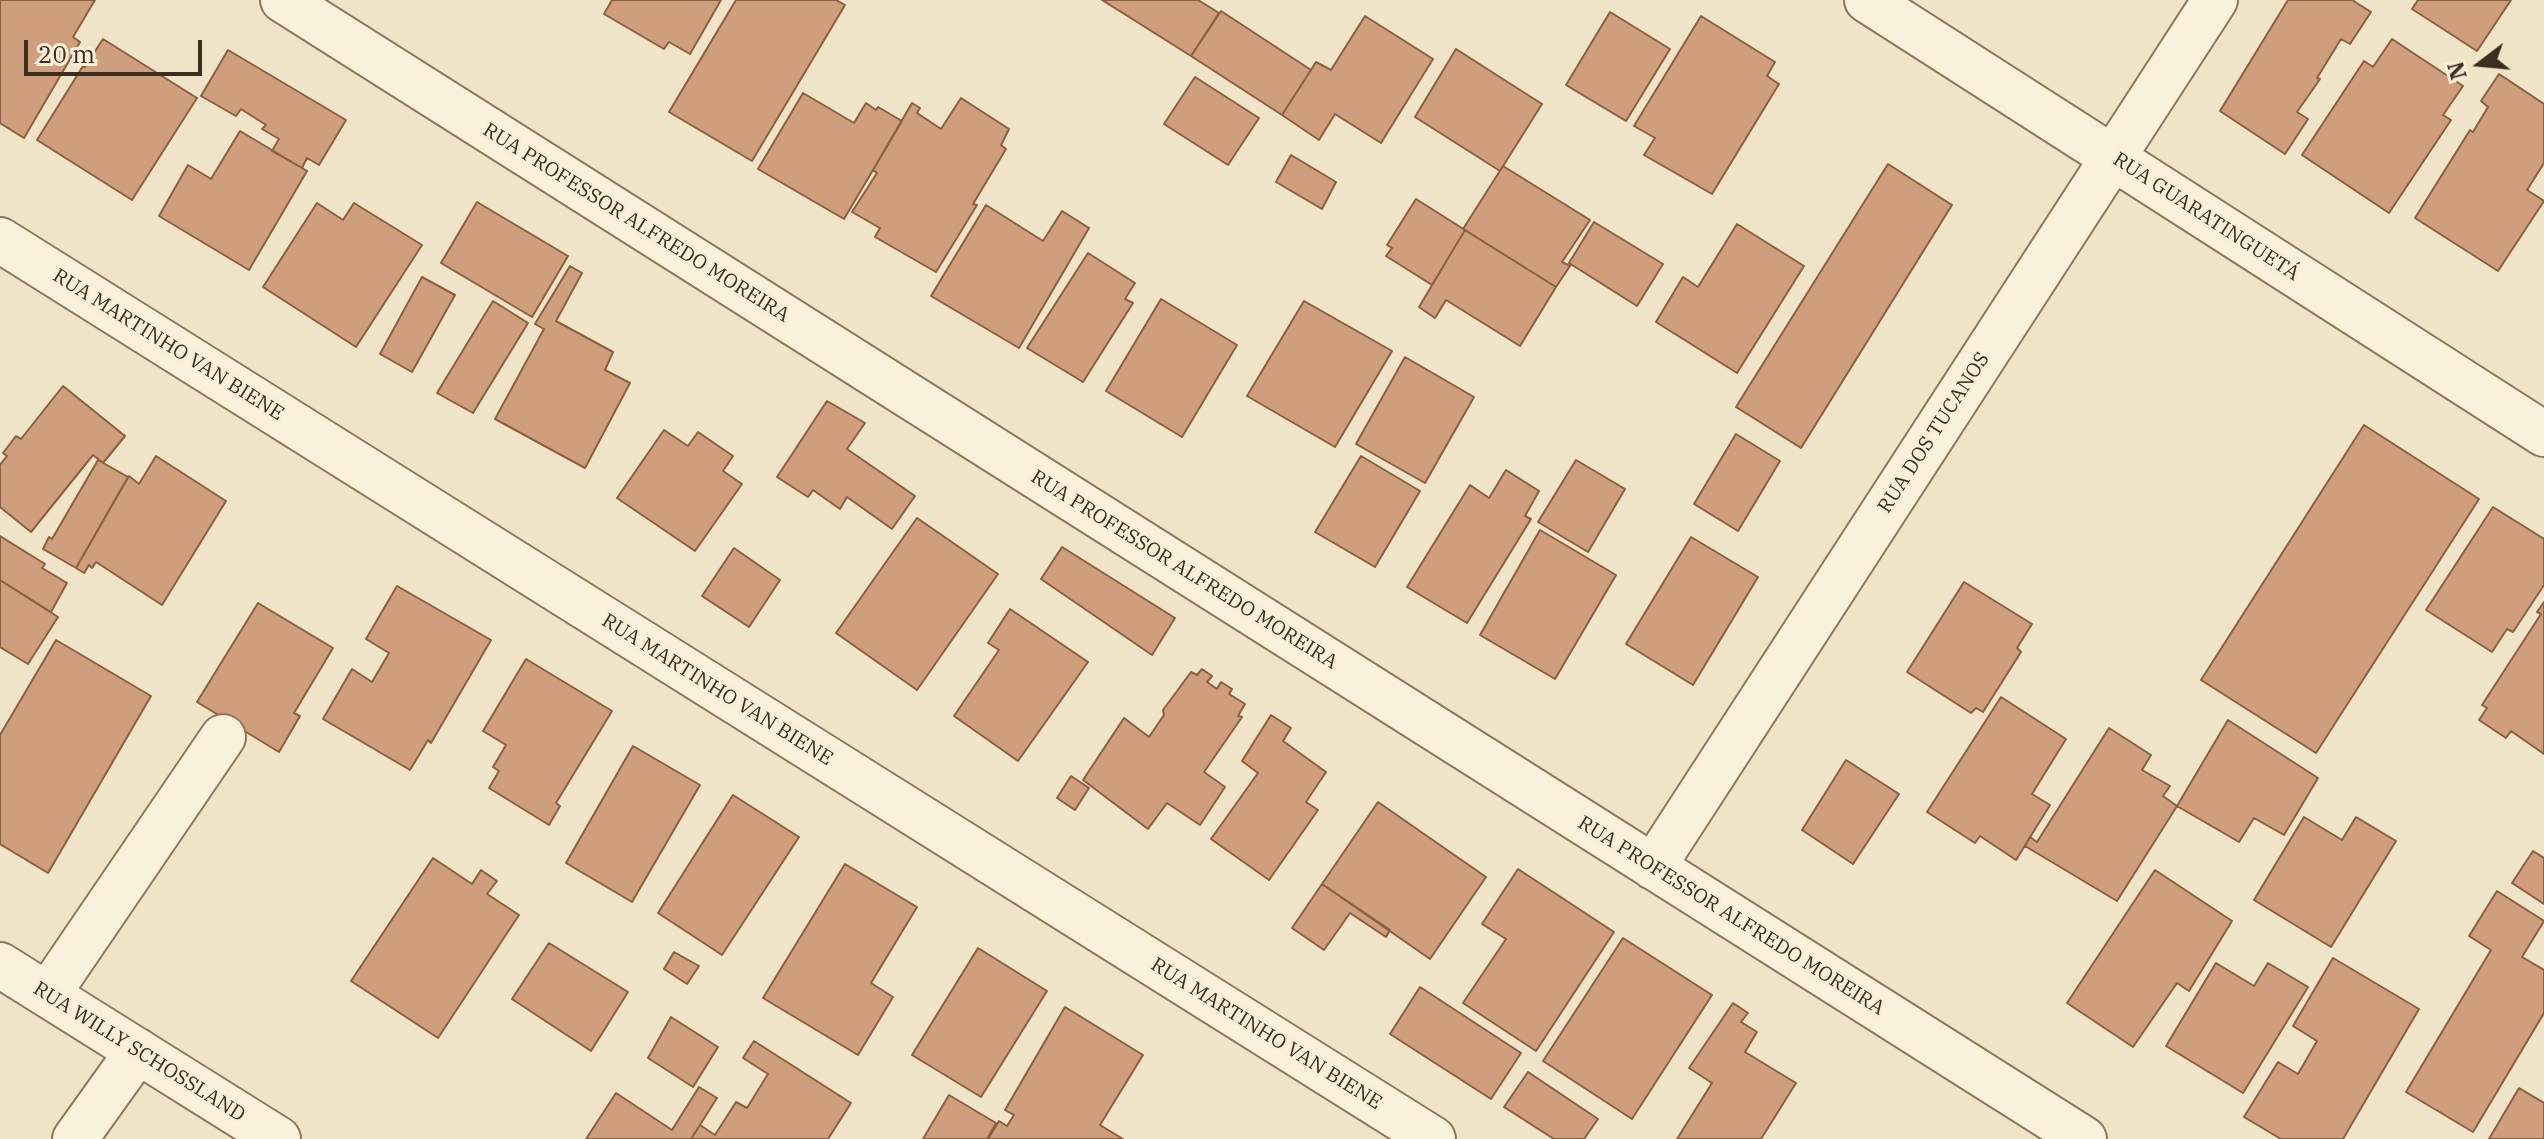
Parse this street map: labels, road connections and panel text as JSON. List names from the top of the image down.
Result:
{
  "streets": {
    "street": [
      "RUA GUARATINGUETÁ",
      "RUA PROFESSOR ALFREDO MOREIRA",
      "RUA MARTINHO VAN BIENE",
      "RUA DOS TUCANOS",
      "RUA WILLY SCHOSSLAND"
    ]
  },
  "crossings": [
    ["RUA GUARATINGUETÁ", "RUA DOS TUCANOS"],
    ["RUA PROFESSOR ALFREDO MOREIRA", "RUA DOS TUCANOS"]
  ],
  "scale_bar": "20 m",
  "north": "left"
}
